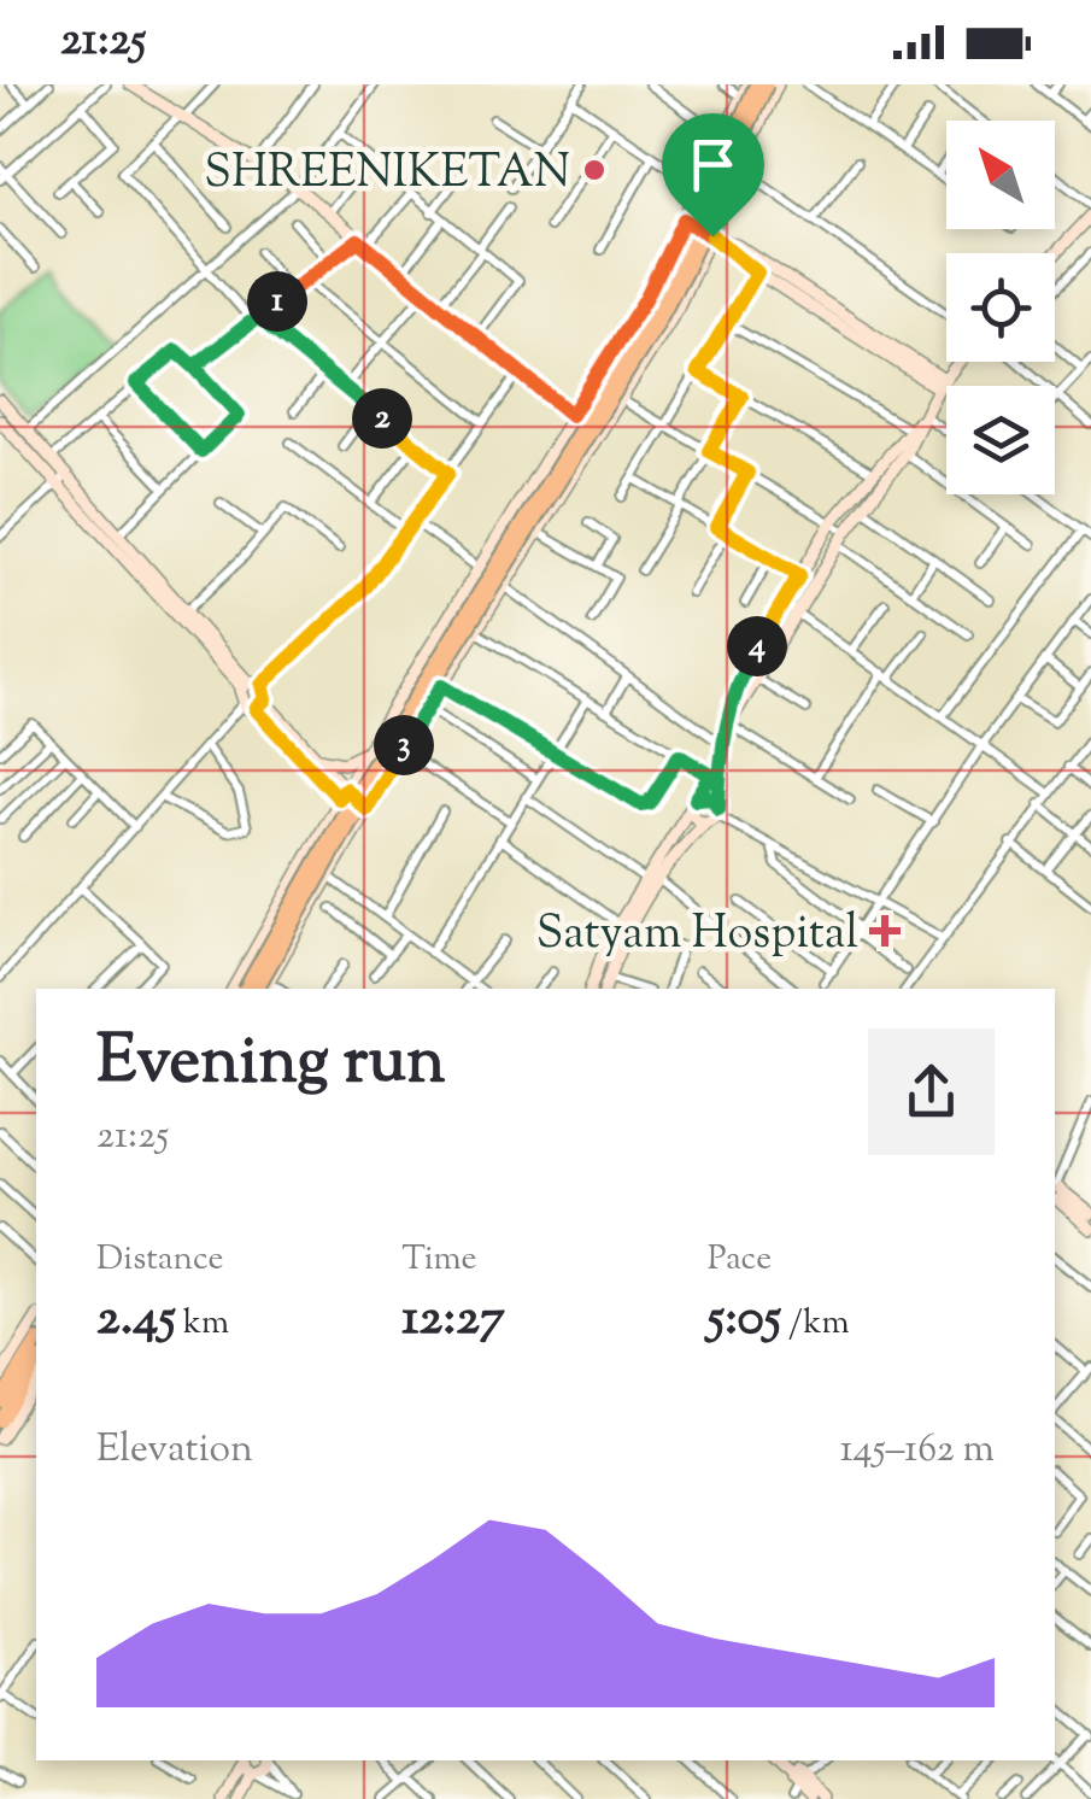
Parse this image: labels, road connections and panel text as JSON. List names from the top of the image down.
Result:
{
  "places": {
    "other": ["SHREENIKETAN"],
    "health": ["Satyam Hospital"]
  },
  "north": "top left",
  "page": {
    "status": "21:25",
    "pins": [
      "1",
      "2",
      "4",
      "3"
    ],
    "heading": ["Evening run", "21:25"],
    "stats": [
      ["Distance", "2.45 km"],
      ["Time", "12:27"],
      ["Pace", "5:05 /km"]
    ],
    "chart": ["Elevation", "145–162 m"]
  }
}
